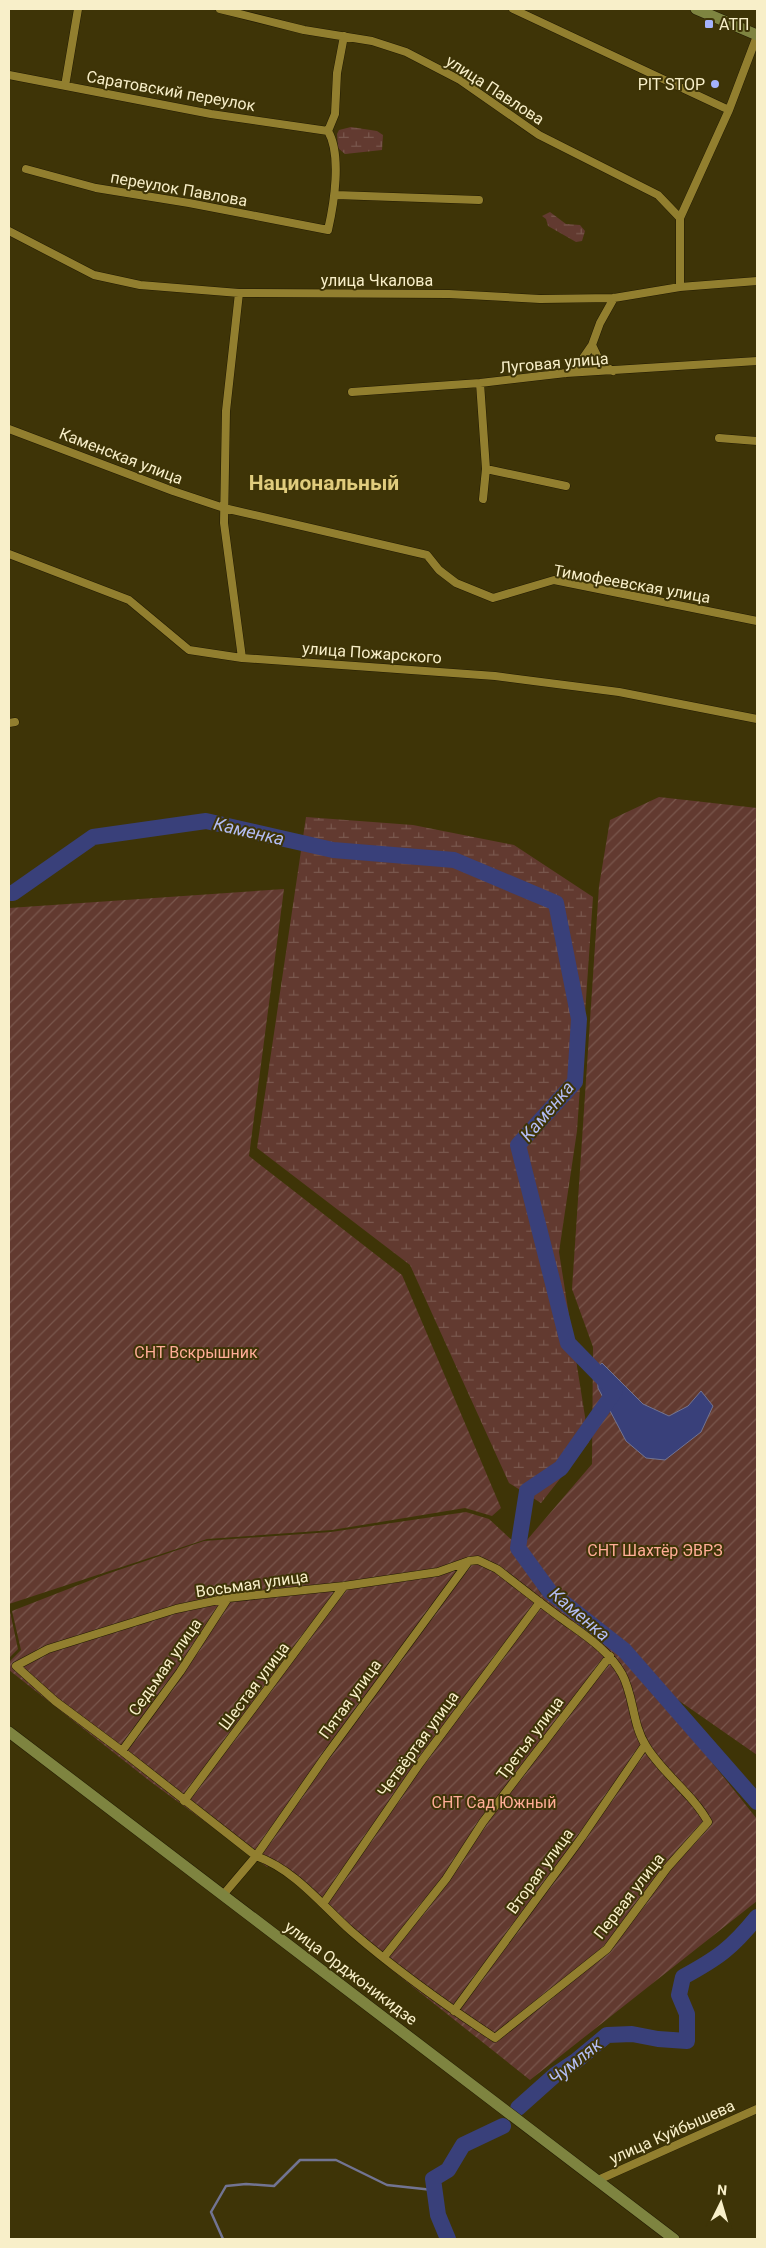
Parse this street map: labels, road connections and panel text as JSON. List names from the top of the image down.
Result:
{
  "streets": {
    "main road": ["улица Орджоникидзе"],
    "street": [
      "улица Павлова",
      "Саратовский переулок",
      "переулок Павлова",
      "улица Чкалова",
      "Луговая улица",
      "Каменская улица",
      "Тимофеевская улица",
      "улица Пожарского",
      "Восьмая улица",
      "Седьмая улица",
      "Шестая улица",
      "Пятая улица",
      "Третья улица",
      "Четвёртая улица",
      "Вторая улица",
      "Первая улица",
      "улица Куйбышева"
    ]
  },
  "crossings": [
    ["Каменская улица", "Тимофеевская улица"],
    ["Восьмая улица", "Седьмая улица"],
    ["Восьмая улица", "Шестая улица"],
    ["Восьмая улица", "Пятая улица"],
    ["Пятая улица", "улица Орджоникидзе"],
    ["Вторая улица", "Первая улица"],
    ["улица Орджоникидзе", "улица Куйбышева"]
  ],
  "districts": ["Национальный"],
  "water": ["Каменка", "Чумляк"],
  "parks": ["СНТ Вскрышник", "СНТ Шахтёр ЭВРЗ", "СНТ Сад Южный"],
  "places": {
    "transit": ["АТП"],
    "other": ["PIT STOP"]
  },
  "north": "top"
}
